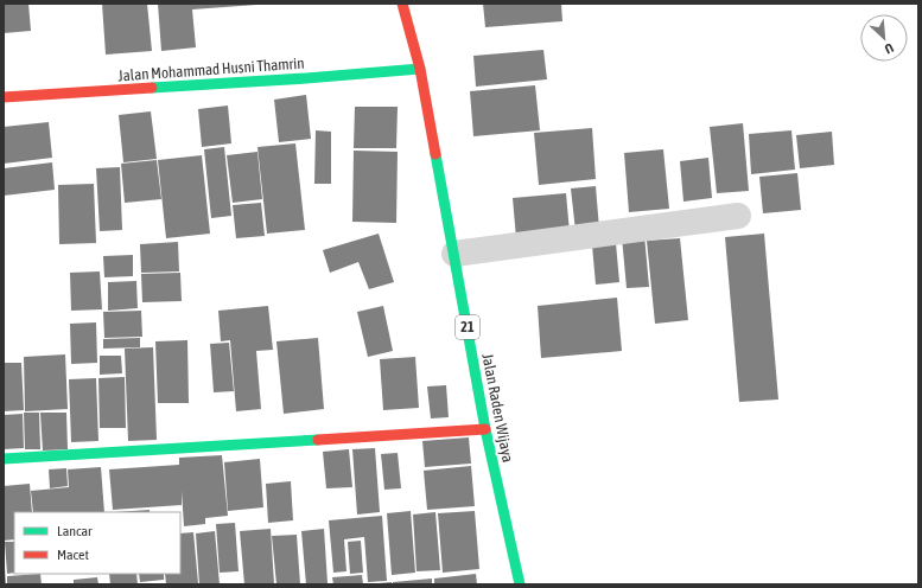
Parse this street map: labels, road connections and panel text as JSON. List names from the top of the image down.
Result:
{
  "streets": {
    "main road": ["Jalan Mohammad Husni Thamrin", "21", "Jalan Raden Wijaya"]
  },
  "crossings": [
    ["Jalan Mohammad Husni Thamrin", "21"],
    ["Jalan Mohammad Husni Thamrin", "Jalan Raden Wijaya"],
    ["21", "Jalan Raden Wijaya"]
  ],
  "legend": ["Lancar", "Macet"],
  "north": "bottom right"
}
